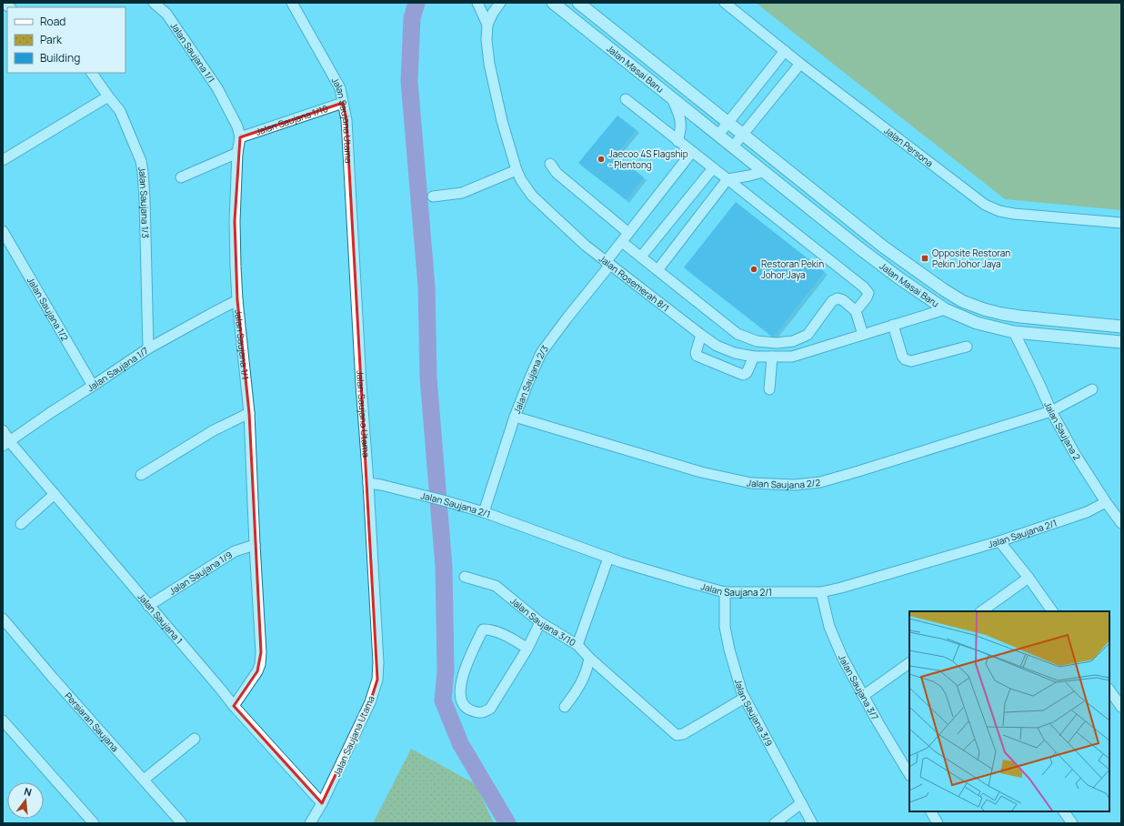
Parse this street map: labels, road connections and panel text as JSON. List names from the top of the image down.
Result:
{
  "streets": {
    "main road": ["Jalan Masai Baru"],
    "street": [
      "Jalan Saujana 1/1",
      "Jalan Saujana 1/10",
      "Jalan Saujana Utama",
      "Jalan Persona",
      "Jalan Saujana 1/3",
      "Jalan Rosemerah 8/1",
      "Jalan Saujana 1/2",
      "Jalan Saujana 1/7",
      "Jalan Saujana 2/3",
      "Jalan Saujana 2",
      "Jalan Saujana 2/2",
      "Jalan Saujana 2/1",
      "Jalan Saujana 1/9",
      "Jalan Saujana 1",
      "Jalan Saujana 3/10",
      "Jalan Saujana 3/7",
      "Jalan Saujana 3/9",
      "Persiaran Saujana"
    ]
  },
  "crossings": [
    ["Jalan Saujana 1/1", "Jalan Saujana 1/10"],
    ["Jalan Saujana 1/1", "Jalan Saujana 1/7"],
    ["Jalan Saujana 1/1", "Jalan Saujana 1/9"],
    ["Jalan Saujana 1/1", "Jalan Saujana 1"],
    ["Jalan Masai Baru", "Jalan Rosemerah 8/1"],
    ["Jalan Masai Baru", "Jalan Saujana 2"],
    ["Jalan Saujana 1/10", "Jalan Saujana Utama"],
    ["Jalan Saujana Utama", "Jalan Saujana 2/1"],
    ["Jalan Saujana Utama", "Jalan Saujana 1"],
    ["Jalan Saujana 1/3", "Jalan Saujana 1/7"],
    ["Jalan Rosemerah 8/1", "Jalan Saujana 2/3"],
    ["Jalan Saujana 1/2", "Jalan Saujana 1/7"],
    ["Jalan Saujana 1/7", "Jalan Saujana 1"],
    ["Jalan Saujana 2/3", "Jalan Saujana 2/2"],
    ["Jalan Saujana 2/3", "Jalan Saujana 2/1"],
    ["Jalan Saujana 2", "Jalan Saujana 2/2"],
    ["Jalan Saujana 2", "Jalan Saujana 2/1"],
    ["Jalan Saujana 2/1", "Jalan Saujana 3/10"],
    ["Jalan Saujana 2/1", "Jalan Saujana 3/7"],
    ["Jalan Saujana 2/1", "Jalan Saujana 3/9"],
    ["Jalan Saujana 1/9", "Jalan Saujana 1"]
  ],
  "places": {
    "other": ["Jaecoo 4S Flagship - Plentong", "Restoran Pekin Johor Jaya"],
    "transit": ["Opposite Restoran Pekin Johor Jaya"]
  },
  "legend": ["Road", "Park", "Building"],
  "north": "top"
}
